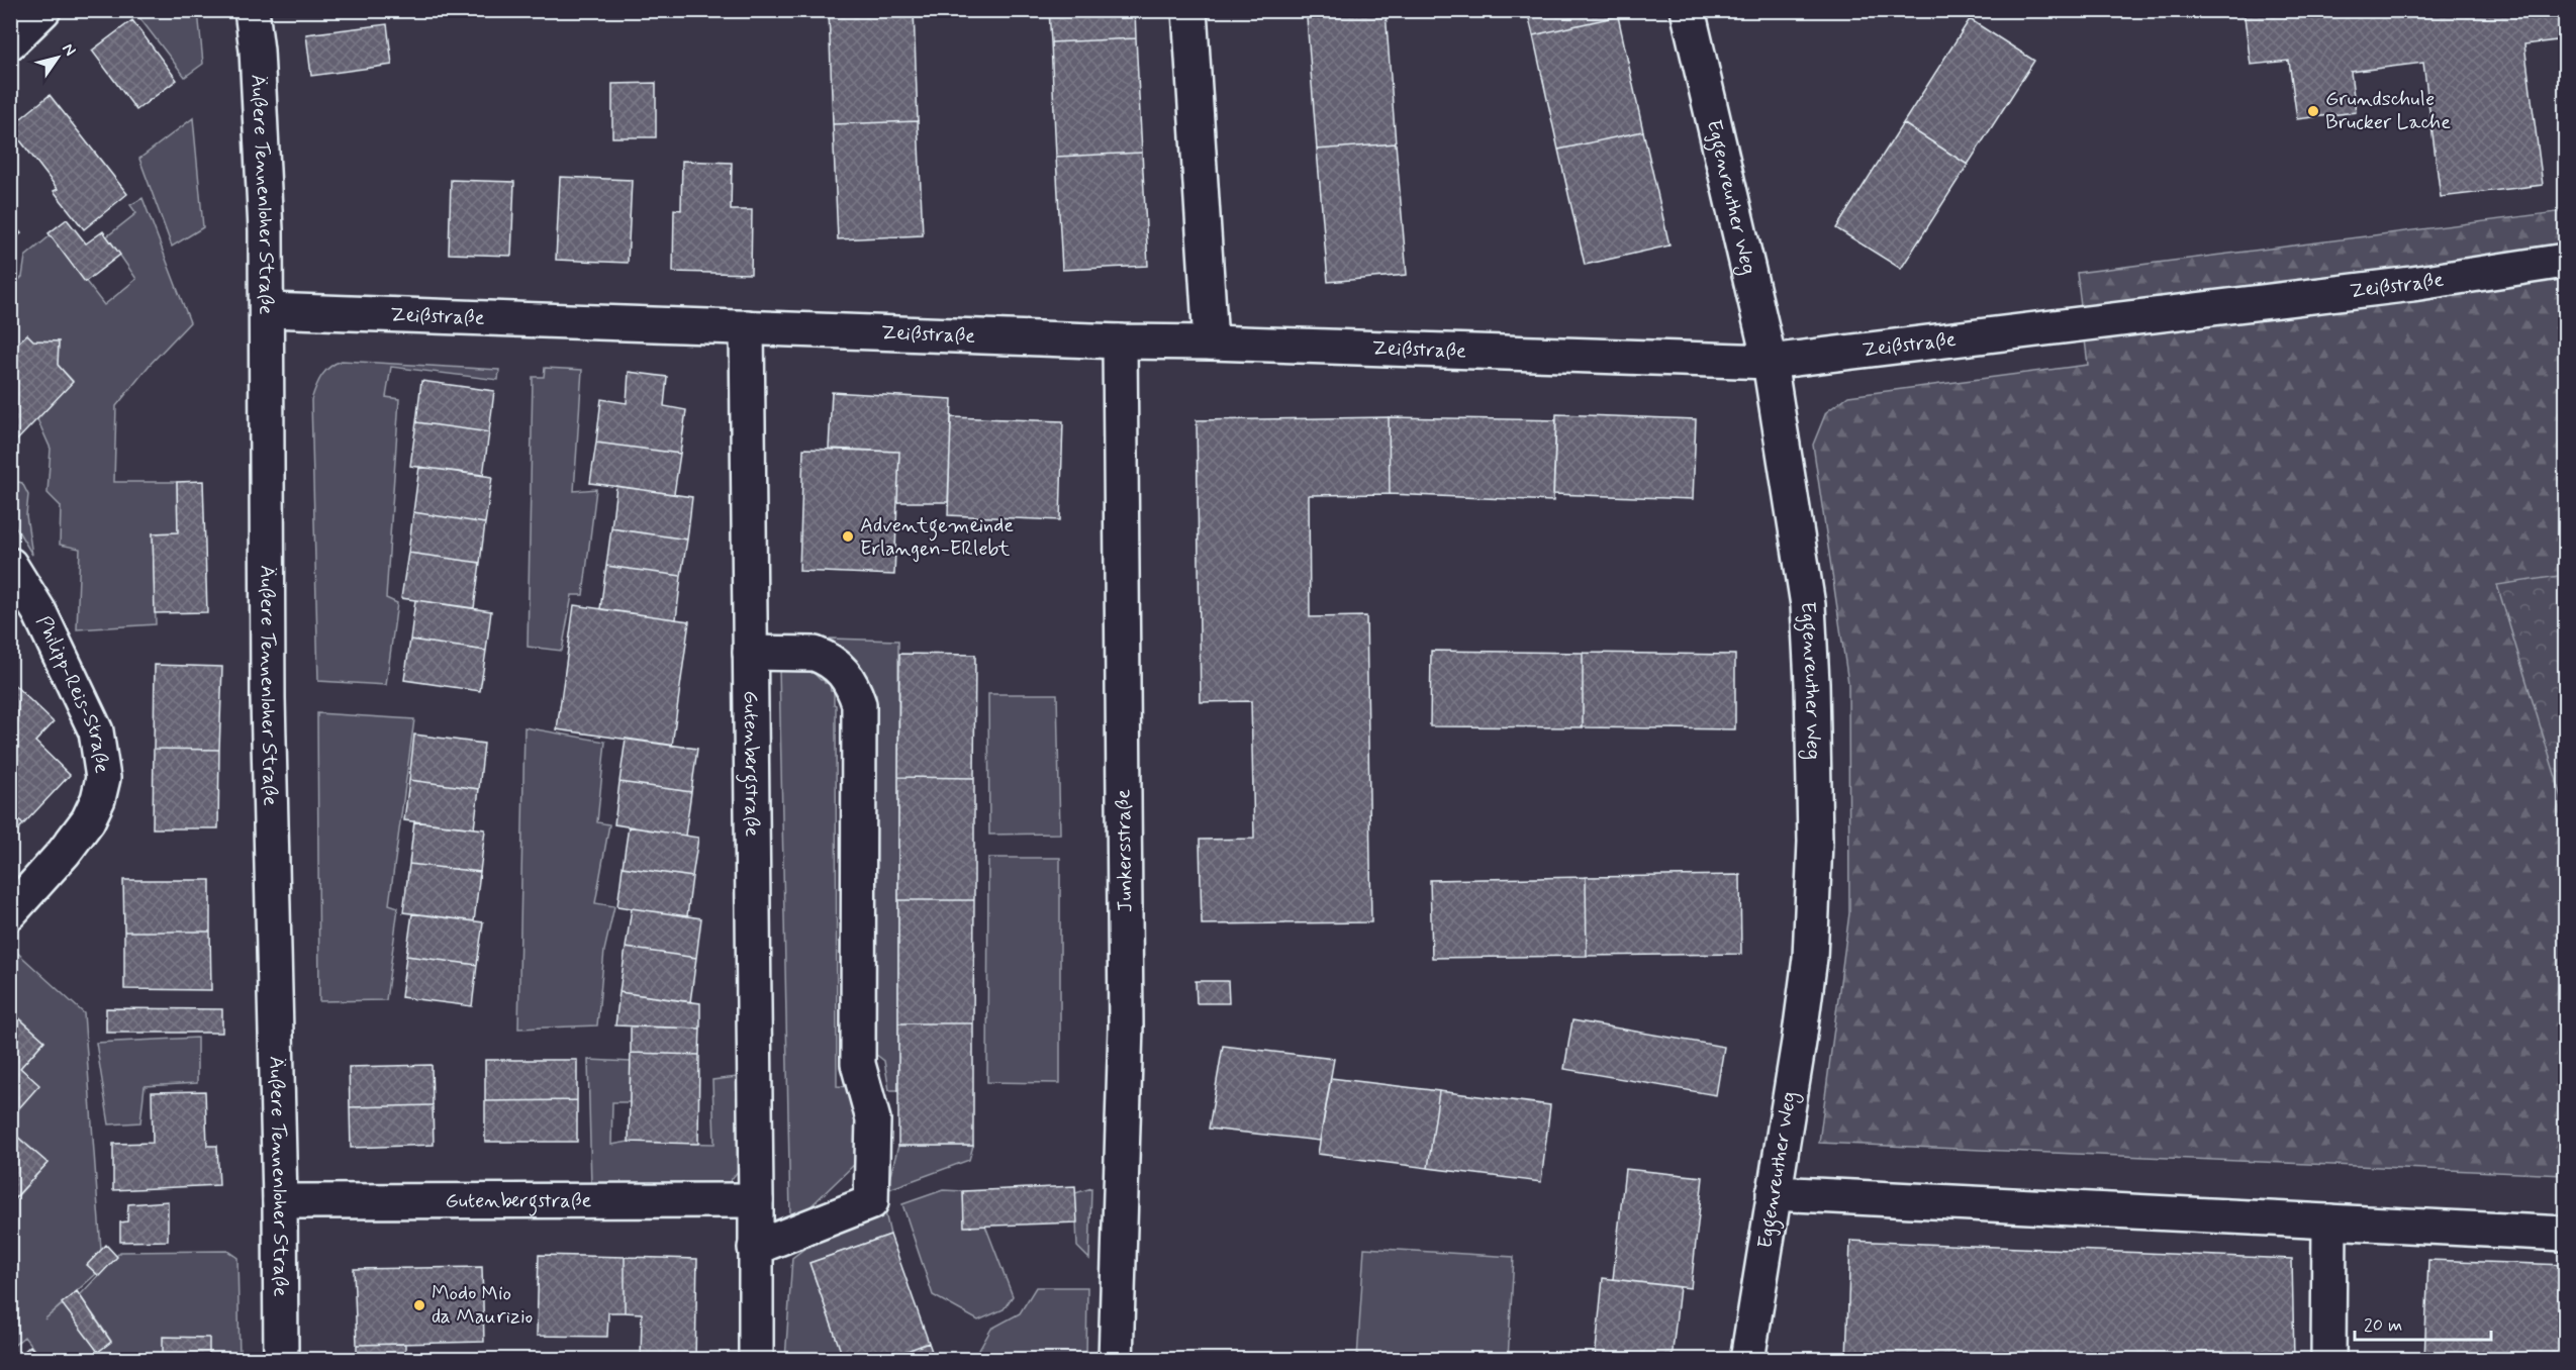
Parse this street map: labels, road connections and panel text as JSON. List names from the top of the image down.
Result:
{
  "streets": {
    "street": [
      "Äußere Tennenloher Straße",
      "Eggenreuther Weg",
      "Zeißstraße",
      "Philipp-Reis-Straße",
      "Gutenbergstraße",
      "Junkersstraße"
    ]
  },
  "crossings": [
    ["Äußere Tennenloher Straße", "Zeißstraße"],
    ["Äußere Tennenloher Straße", "Gutenbergstraße"],
    ["Eggenreuther Weg", "Zeißstraße"],
    ["Zeißstraße", "Gutenbergstraße"],
    ["Zeißstraße", "Junkersstraße"]
  ],
  "places": ["Grundschule Brucker Lache", "Adventgemeinde Erlangen-ERlebt", "Modo Mio da Maurizio"],
  "scale_bar": "20 m",
  "north": "top right"
}
